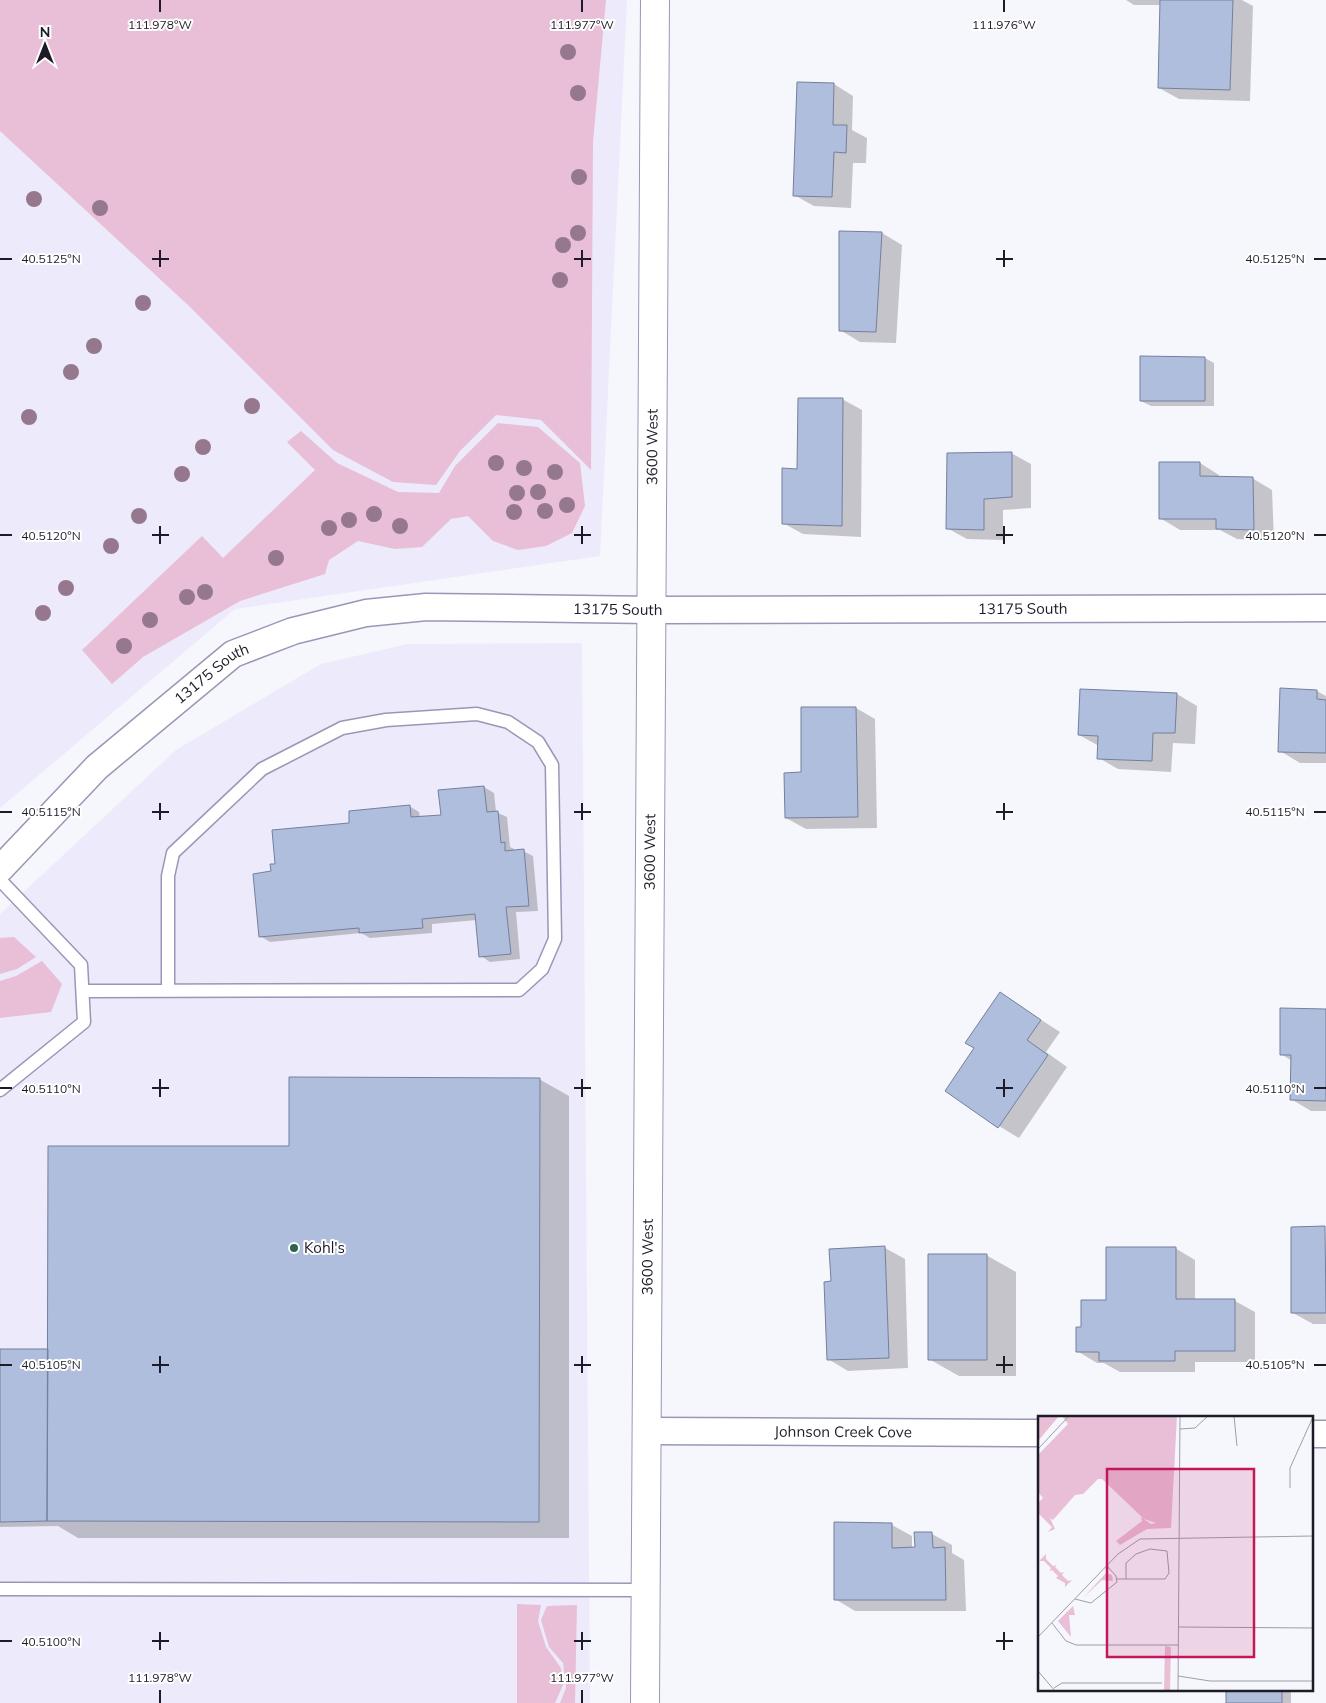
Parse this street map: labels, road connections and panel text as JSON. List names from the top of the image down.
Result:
{
  "streets": {
    "main road": ["3600 West"],
    "street": ["13175 South", "Johnson Creek Cove"]
  },
  "crossings": [
    ["3600 West", "13175 South"],
    ["3600 West", "Johnson Creek Cove"]
  ],
  "places": ["Kohl's"],
  "north": "top",
  "coordinates": [
    "111.978°W",
    "111.977°W",
    "111.976°W",
    "40.5125°N",
    "40.5120°N",
    "40.5115°N",
    "40.5110°N",
    "40.5105°N",
    "40.5100°N"
  ]
}
